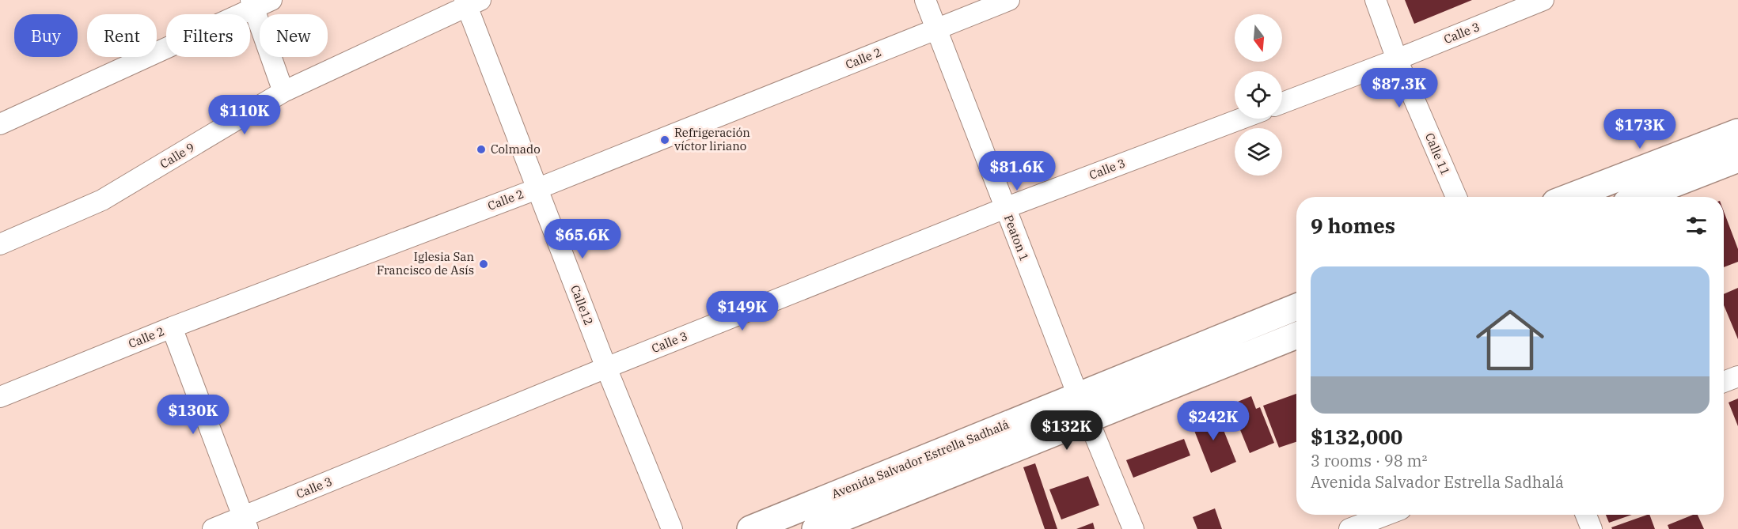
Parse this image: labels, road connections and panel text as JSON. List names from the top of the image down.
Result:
{
  "streets": {
    "main road": ["Avenida Salvador Estrella Sadhalá"],
    "street": [
      "Calle 3",
      "Calle 2",
      "Calle 11",
      "Calle 9",
      "Peaton 1",
      "Calle12"
    ]
  },
  "crossings": [
    ["Calle 3", "Calle 11"],
    ["Calle 3", "Peaton 1"],
    ["Calle 3", "Calle12"],
    ["Calle 2", "Peaton 1"],
    ["Calle 2", "Calle12"],
    ["Calle 9", "Calle12"],
    ["Peaton 1", "Avenida Salvador Estrella Sadhalá"]
  ],
  "places": ["Refrigeración víctor liriano", "Colmado", "Iglesia San Francisco de Asís"],
  "north": "bottom",
  "page": {
    "chip": [
      "Buy",
      "Rent",
      "Filters",
      "New"
    ],
    "price": [
      "$87.3K",
      "$110K",
      "$173K",
      "$81.6K",
      "$65.6K",
      "$149K",
      "$130K",
      "$242K",
      "$132K"
    ],
    "heading": "9 homes",
    "list": [
      {
        "name": "$132,000",
        "note": "3 rooms · 98 m² · Avenida Salvador Estrella Sadhalá"
      }
    ]
  }
}
